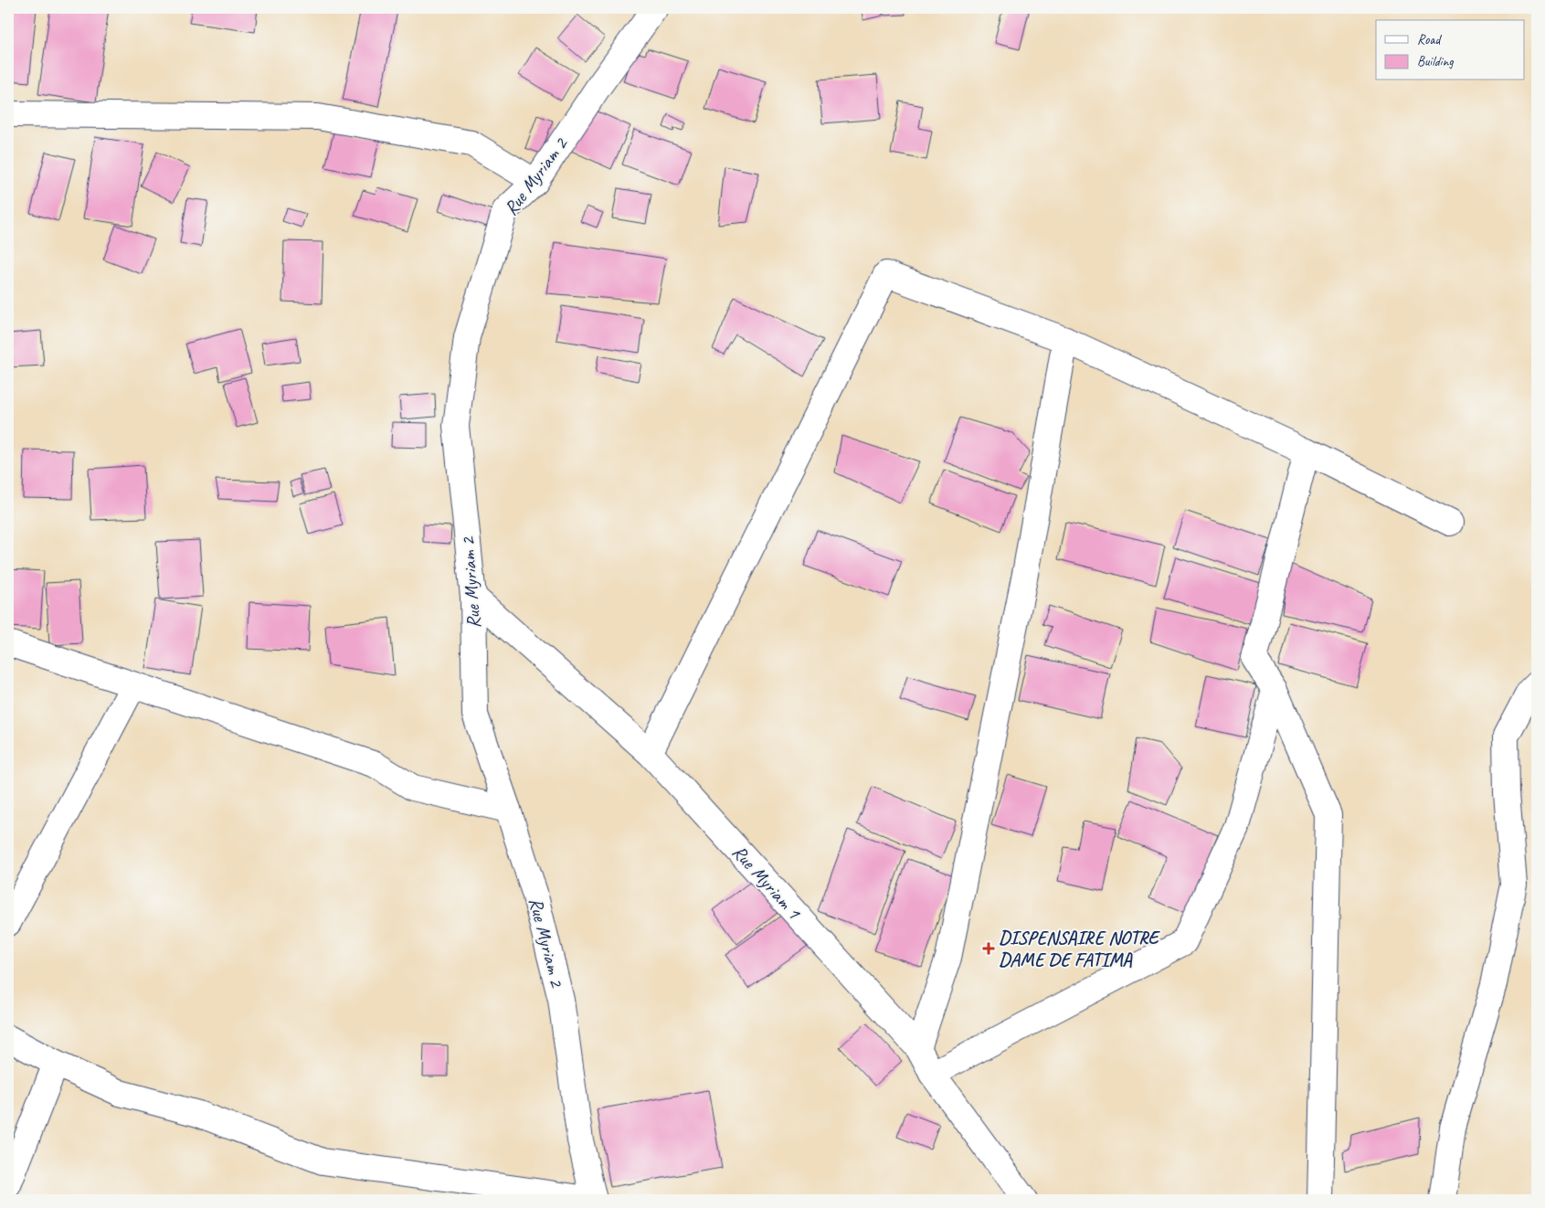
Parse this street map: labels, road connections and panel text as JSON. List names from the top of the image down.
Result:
{
  "streets": {
    "street": ["Rue Myriam 2", "Rue Myriam 1"]
  },
  "crossings": [
    ["Rue Myriam 2", "Rue Myriam 1"]
  ],
  "places": {
    "health": ["DISPENSAIRE NOTRE DAME DE FATIMA"]
  },
  "legend": ["Road", "Building"]
}
